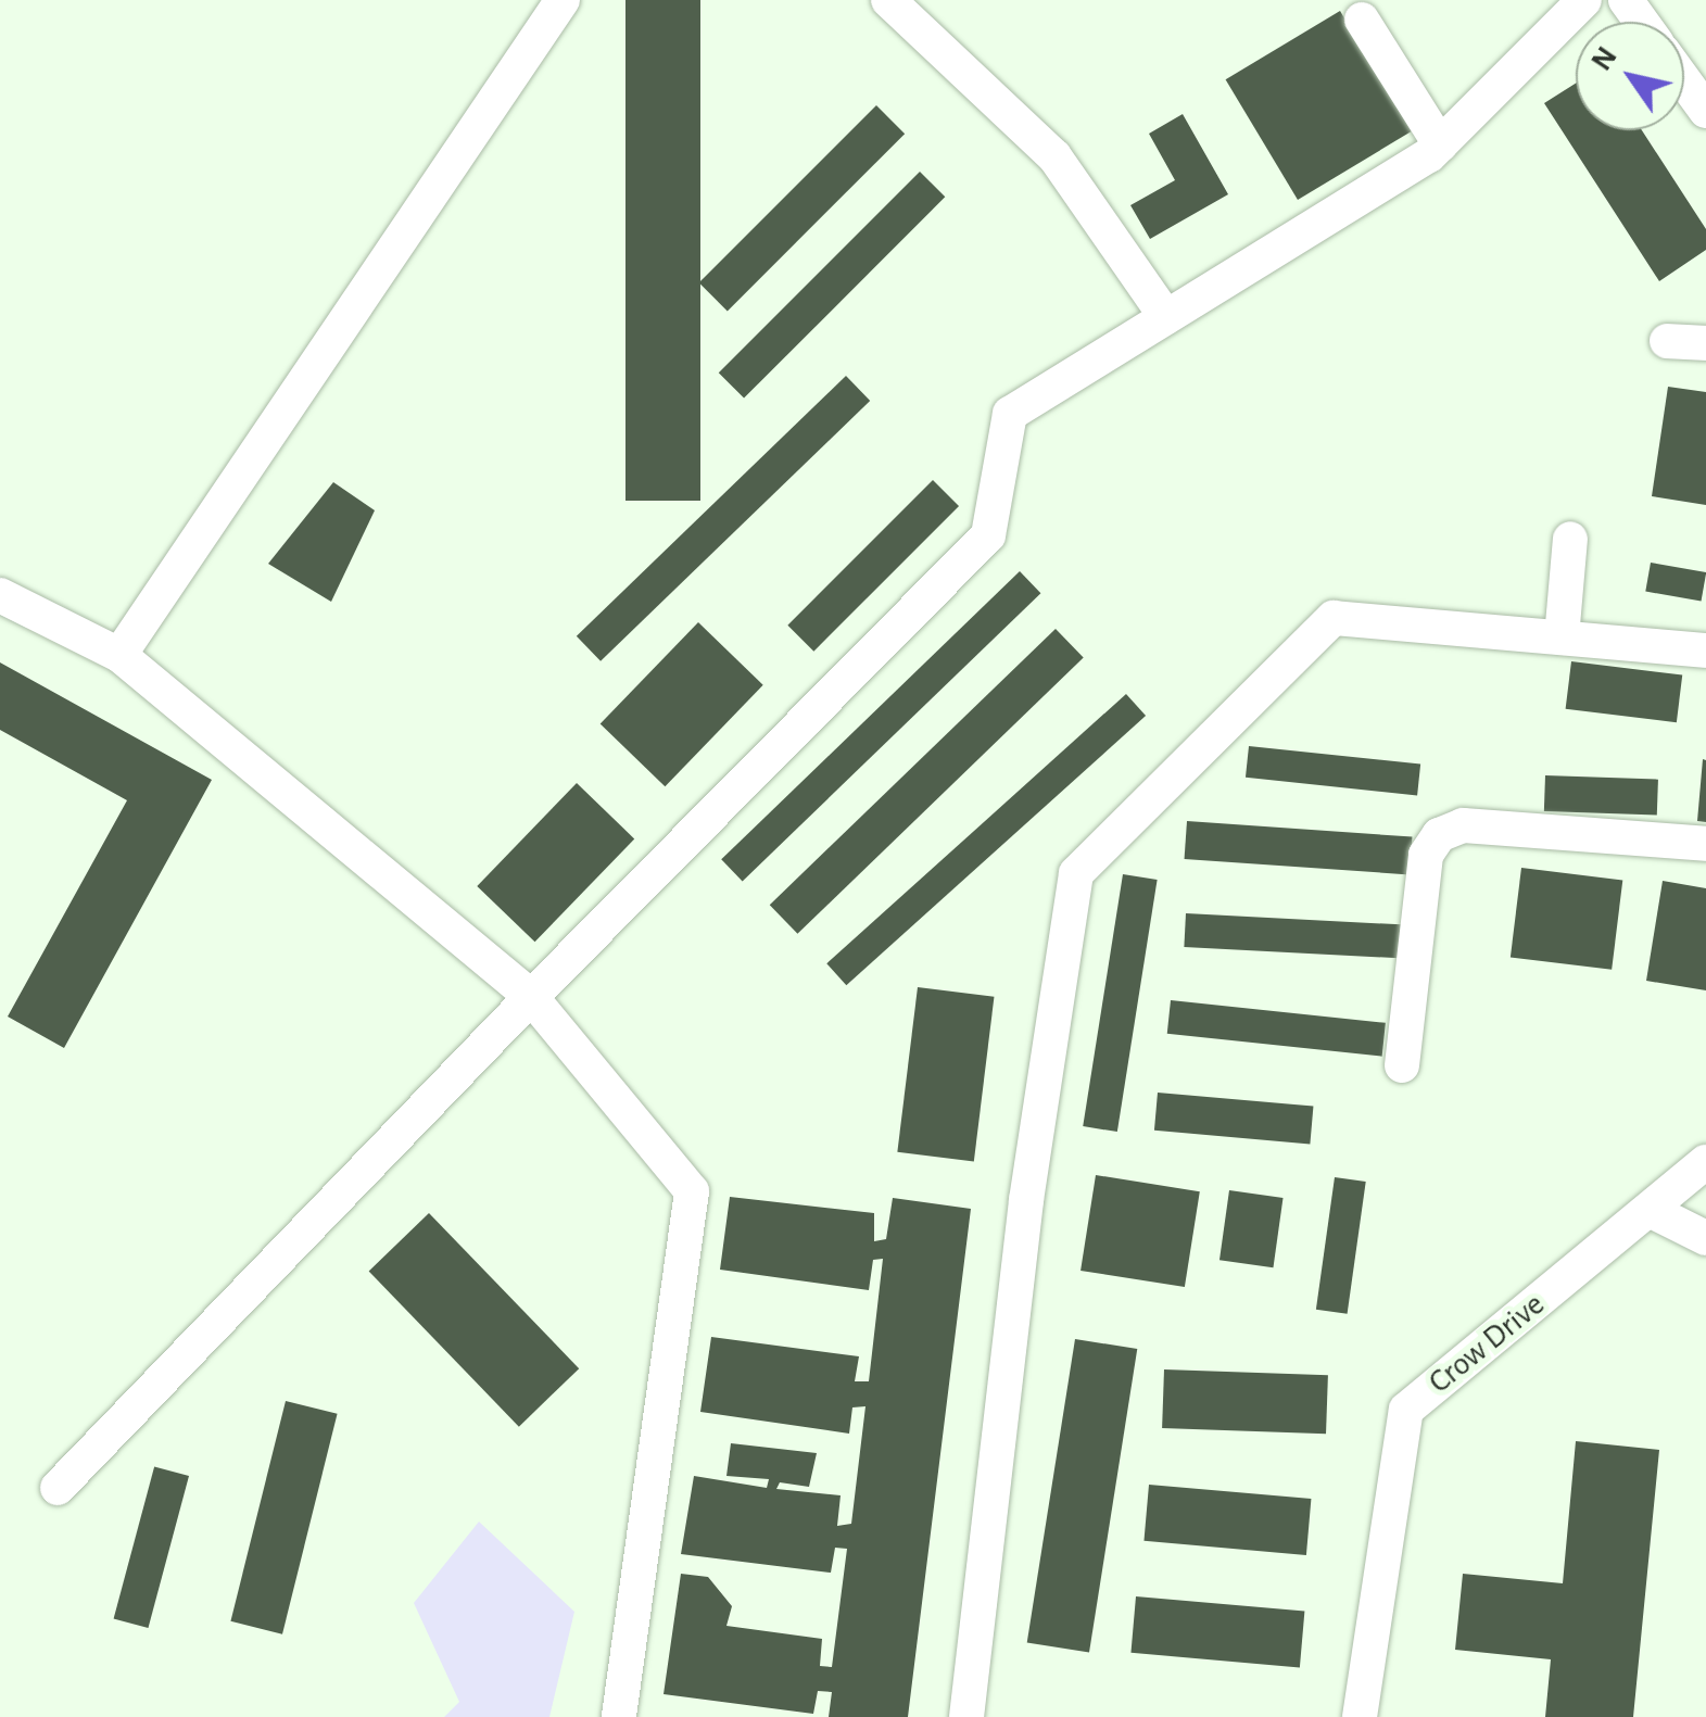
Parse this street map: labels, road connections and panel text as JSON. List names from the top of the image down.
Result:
{
  "streets": {
    "lane": ["Crow Drive"]
  },
  "north": "top left"
}
